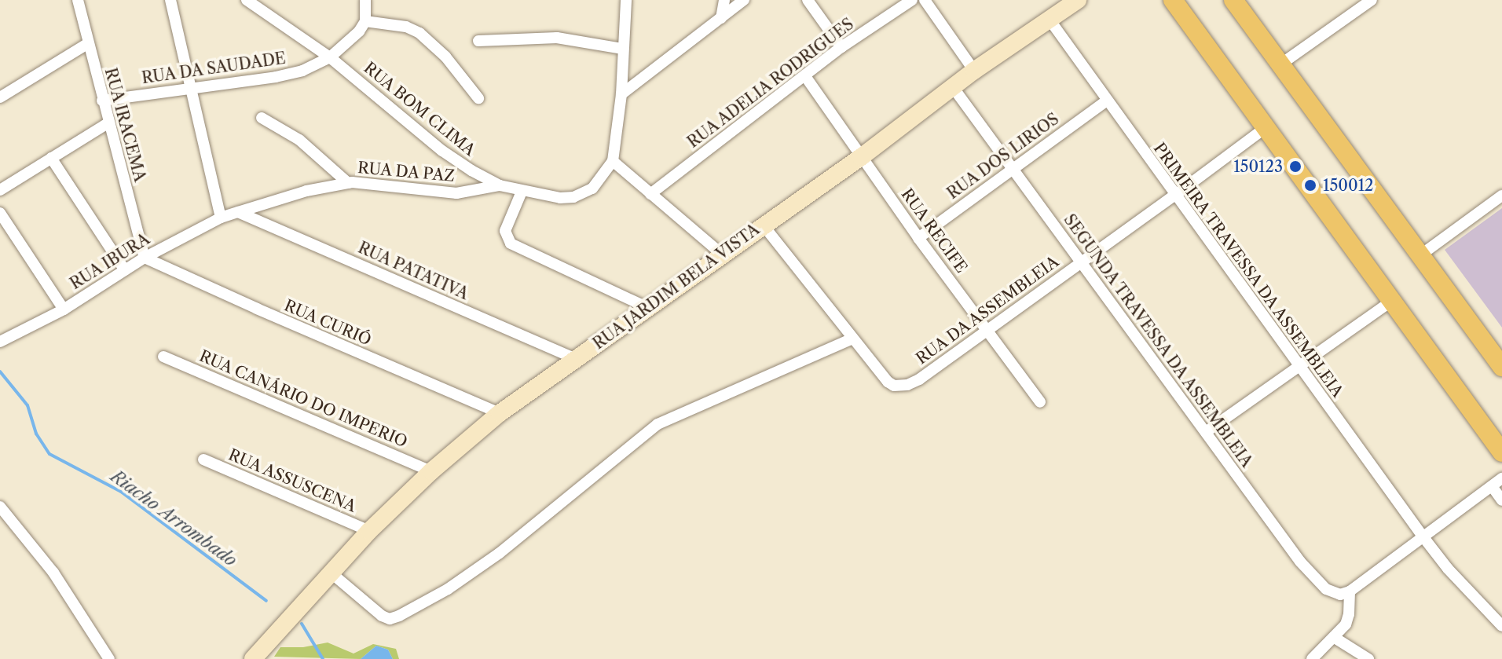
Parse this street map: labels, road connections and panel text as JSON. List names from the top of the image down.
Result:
{
  "streets": {
    "main road": ["RUA JARDIM BELA VISTA"],
    "street": [
      "RUA DA SAUDADE",
      "RUA ADELIA RODRIGUES",
      "RUA BOM CLIMA",
      "RUA IRACEMA",
      "RUA DOS LIRIOS",
      "RUA DA PAZ",
      "RUA RECIFE",
      "RUA IBURA",
      "PRIMEIRA TRAVESSA DA ASSEMBLEIA",
      "RUA PATATIVA",
      "RUA DA ASSEMBLEIA",
      "RUA CURIÓ",
      "SEGUNDA TRAVESSA DA ASSEMBLEIA",
      "RUA CANÁRIO DO IMPERIO",
      "RUA ASSUSCENA"
    ]
  },
  "crossings": [
    ["RUA DA SAUDADE", "RUA BOM CLIMA"],
    ["RUA DA SAUDADE", "RUA IRACEMA"],
    ["RUA ADELIA RODRIGUES", "RUA RECIFE"],
    ["RUA BOM CLIMA", "RUA DA PAZ"],
    ["RUA IRACEMA", "RUA IBURA"],
    ["RUA IRACEMA", "RUA CURIÓ"],
    ["RUA DOS LIRIOS", "RUA RECIFE"],
    ["RUA DOS LIRIOS", "PRIMEIRA TRAVESSA DA ASSEMBLEIA"],
    ["RUA DOS LIRIOS", "SEGUNDA TRAVESSA DA ASSEMBLEIA"],
    ["RUA DA PAZ", "RUA IBURA"],
    ["RUA DA PAZ", "RUA PATATIVA"],
    ["RUA RECIFE", "RUA JARDIM BELA VISTA"],
    ["RUA RECIFE", "RUA DA ASSEMBLEIA"],
    ["RUA IBURA", "RUA PATATIVA"],
    ["RUA IBURA", "RUA CURIÓ"],
    ["PRIMEIRA TRAVESSA DA ASSEMBLEIA", "RUA JARDIM BELA VISTA"],
    ["PRIMEIRA TRAVESSA DA ASSEMBLEIA", "RUA DA ASSEMBLEIA"],
    ["RUA PATATIVA", "RUA JARDIM BELA VISTA"],
    ["RUA JARDIM BELA VISTA", "RUA DA ASSEMBLEIA"],
    ["RUA JARDIM BELA VISTA", "RUA CURIÓ"],
    ["RUA JARDIM BELA VISTA", "SEGUNDA TRAVESSA DA ASSEMBLEIA"],
    ["RUA JARDIM BELA VISTA", "RUA CANÁRIO DO IMPERIO"],
    ["RUA JARDIM BELA VISTA", "RUA ASSUSCENA"],
    ["RUA DA ASSEMBLEIA", "SEGUNDA TRAVESSA DA ASSEMBLEIA"]
  ],
  "water": ["Riacho Arrombado"],
  "places": ["150123", "150012"]
}
